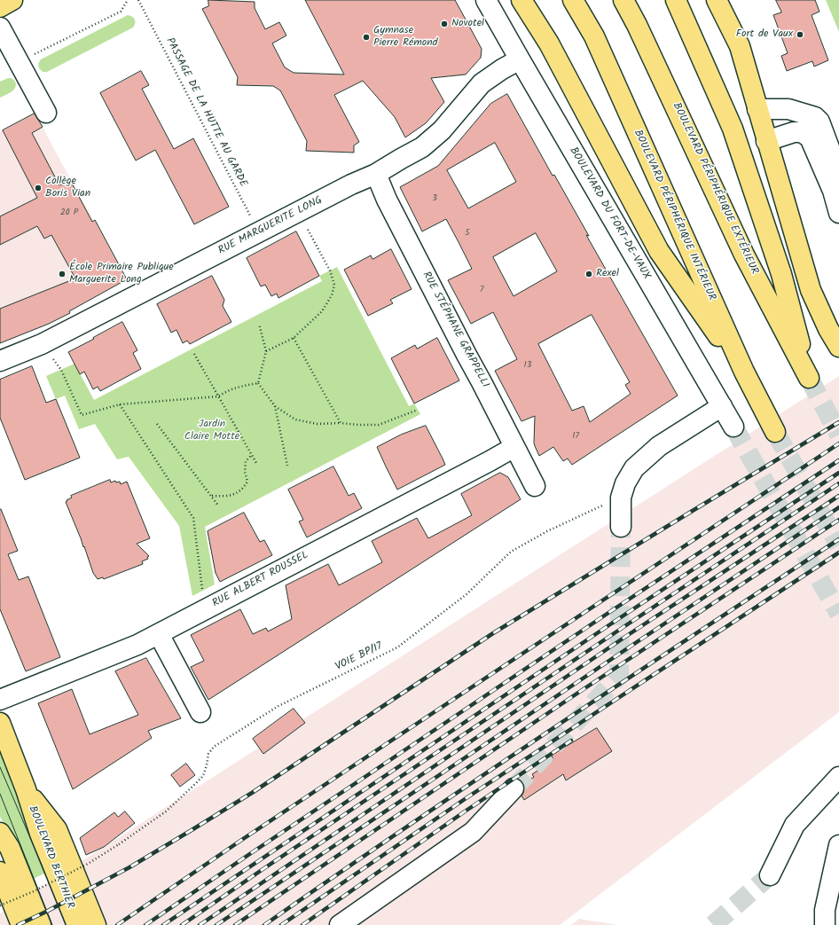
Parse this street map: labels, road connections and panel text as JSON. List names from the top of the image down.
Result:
{
  "streets": {
    "main road": ["BOULEVARD PÉRIPHÉRIQUE EXTÉRIEUR", "BOULEVARD PÉRIPHÉRIQUE INTÉRIEUR", "BOULEVARD BERTHIER"],
    "street": [
      "BOULEVARD DU FORT-DE-VAUX",
      "RUE MARGUERITE LONG",
      "RUE STÉPHANE GRAPPELLI",
      "RUE ALBERT ROUSSEL"
    ],
    "path": ["PASSAGE DE LA HUTTE AU GARDE", "VOIE BP/17"]
  },
  "crossings": [
    ["PASSAGE DE LA HUTTE AU GARDE", "RUE MARGUERITE LONG"],
    ["BOULEVARD DU FORT-DE-VAUX", "RUE MARGUERITE LONG"],
    ["RUE MARGUERITE LONG", "RUE STÉPHANE GRAPPELLI"],
    ["RUE STÉPHANE GRAPPELLI", "RUE ALBERT ROUSSEL"]
  ],
  "parks": ["Jardin Claire Motte"],
  "places": [
    "Novotel",
    "Fort de Vaux",
    "Gymnase Pierre Rémond",
    "Collège Boris Vian",
    "École Primaire Publique Marguerite Long",
    "Rexel"
  ],
  "house_numbers": [
    "3",
    "20 P",
    "5",
    "7",
    "13",
    "17"
  ]
}
